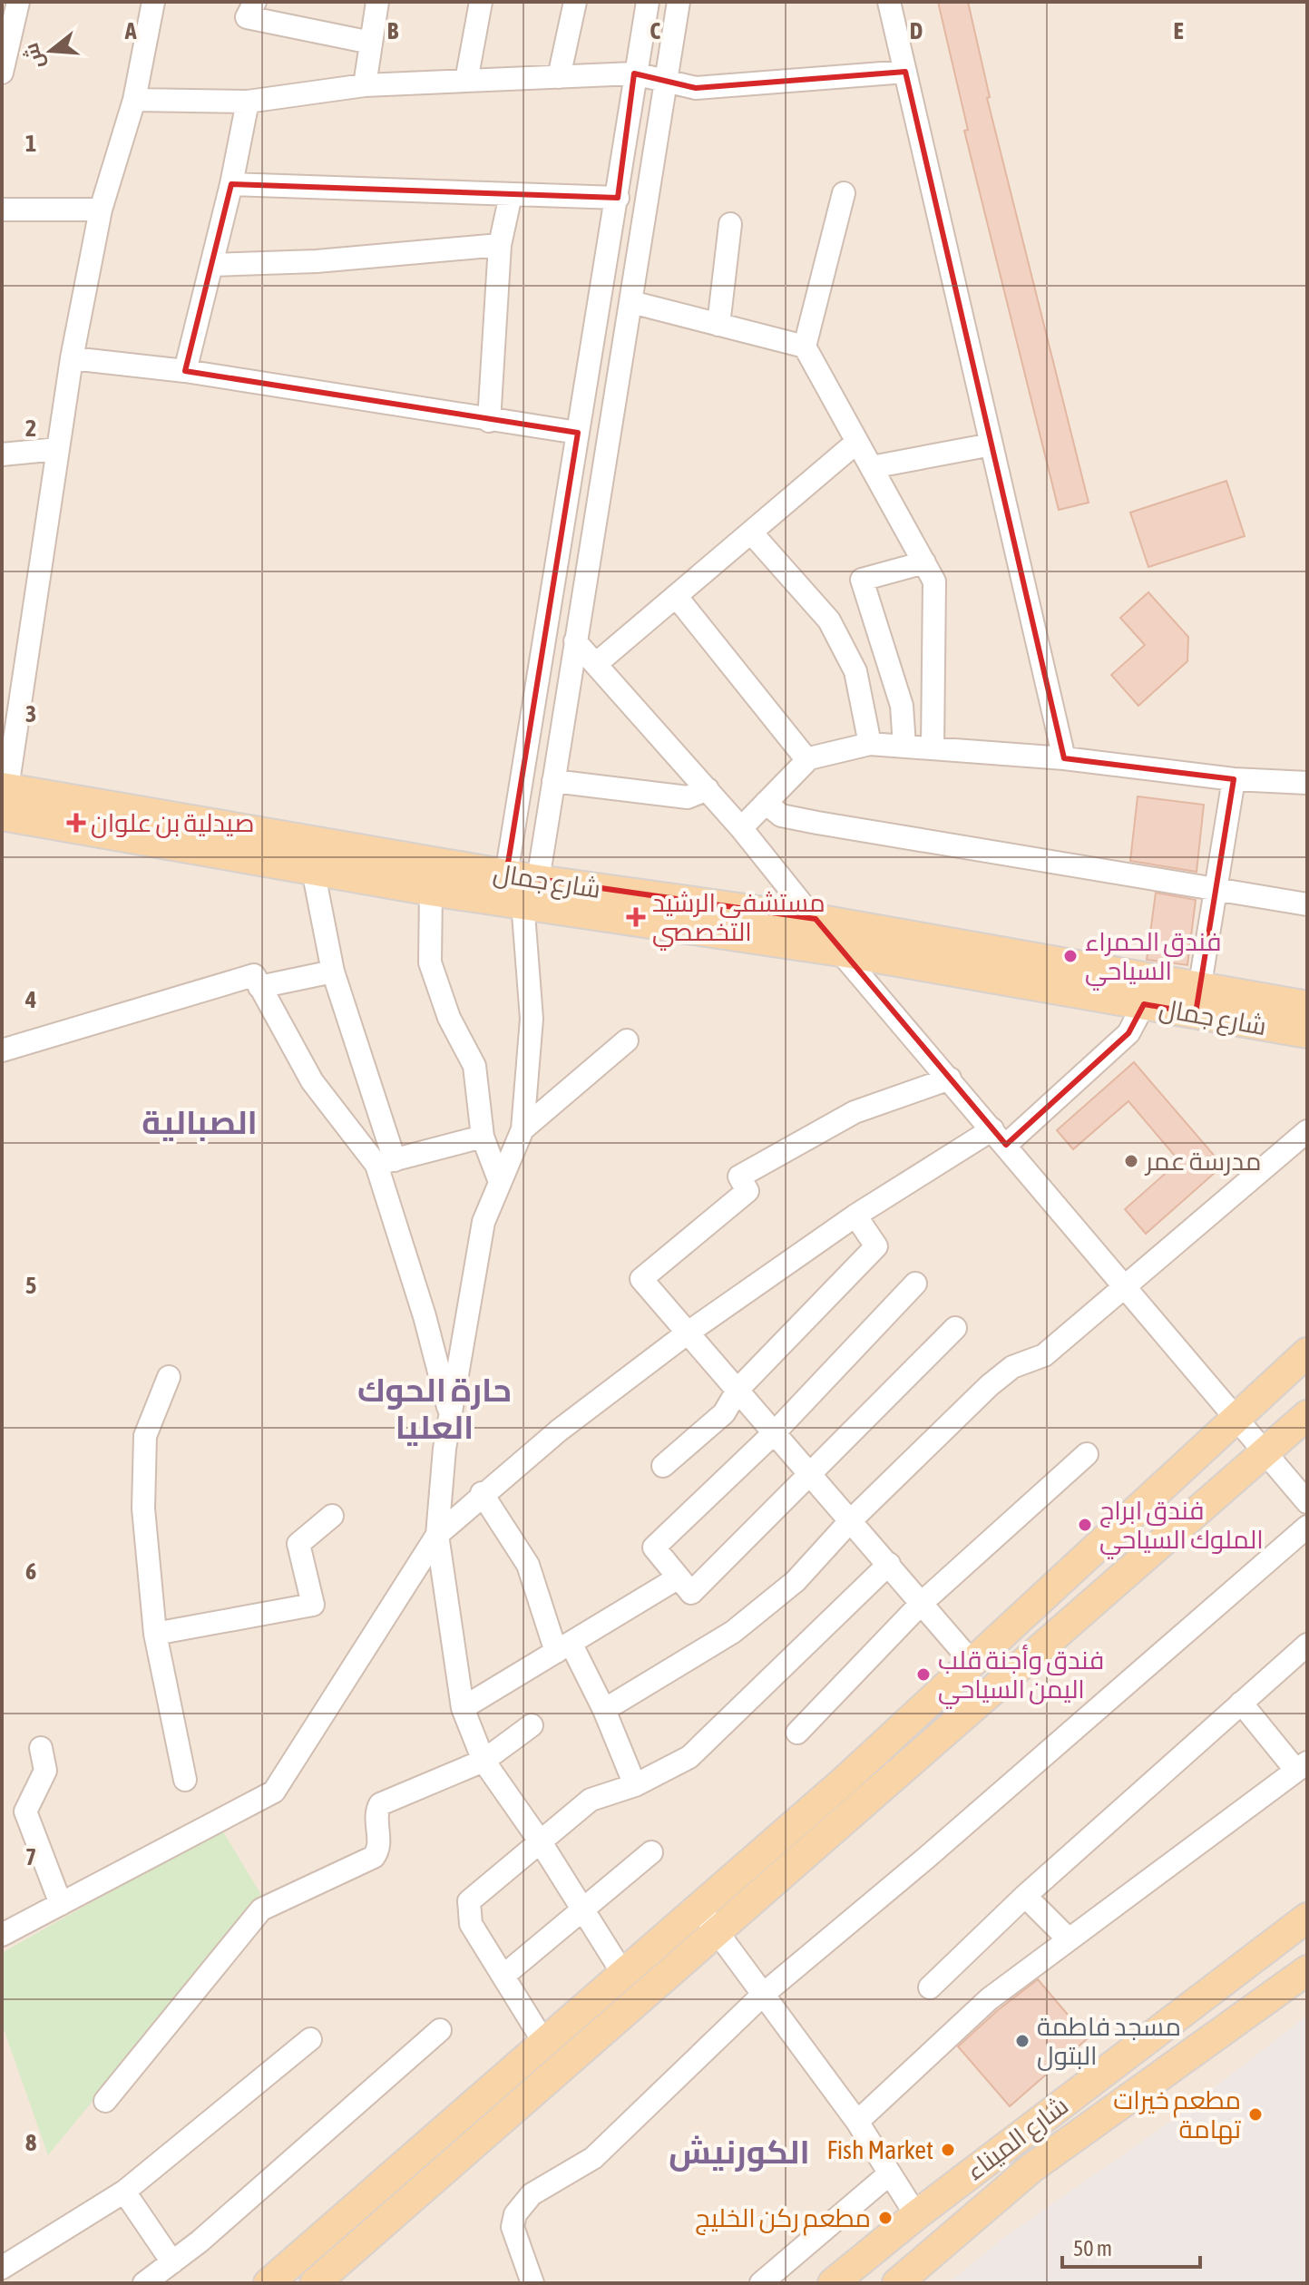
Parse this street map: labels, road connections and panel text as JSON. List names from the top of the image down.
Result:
{
  "streets": {
    "main road": ["شارع جمال", "شارع الميناء"]
  },
  "districts": ["الصبالية", "حارة الحوك العليا", "الكورنيش"],
  "places": {
    "health": ["صيدلية بن علوان", "مستشفى الرشيد التخصصي"],
    "other": [
      "فندق الحمراء السياحي",
      "مدرسة عمر",
      "فندق ابراج الملوك السياحي",
      "فندق وأجنة قلب اليمن السياحي",
      "مسجد فاطمة البتول",
      "مطعم خيرات تهامة",
      "Fish Market",
      "مطعم ركن الخليج"
    ]
  },
  "scale_bar": "50 m",
  "north": "left",
  "grid": {
    "columns": [
      "A",
      "B",
      "C",
      "D",
      "E"
    ],
    "rows": [
      "1",
      "2",
      "3",
      "4",
      "5",
      "6",
      "7",
      "8"
    ]
  }
}
